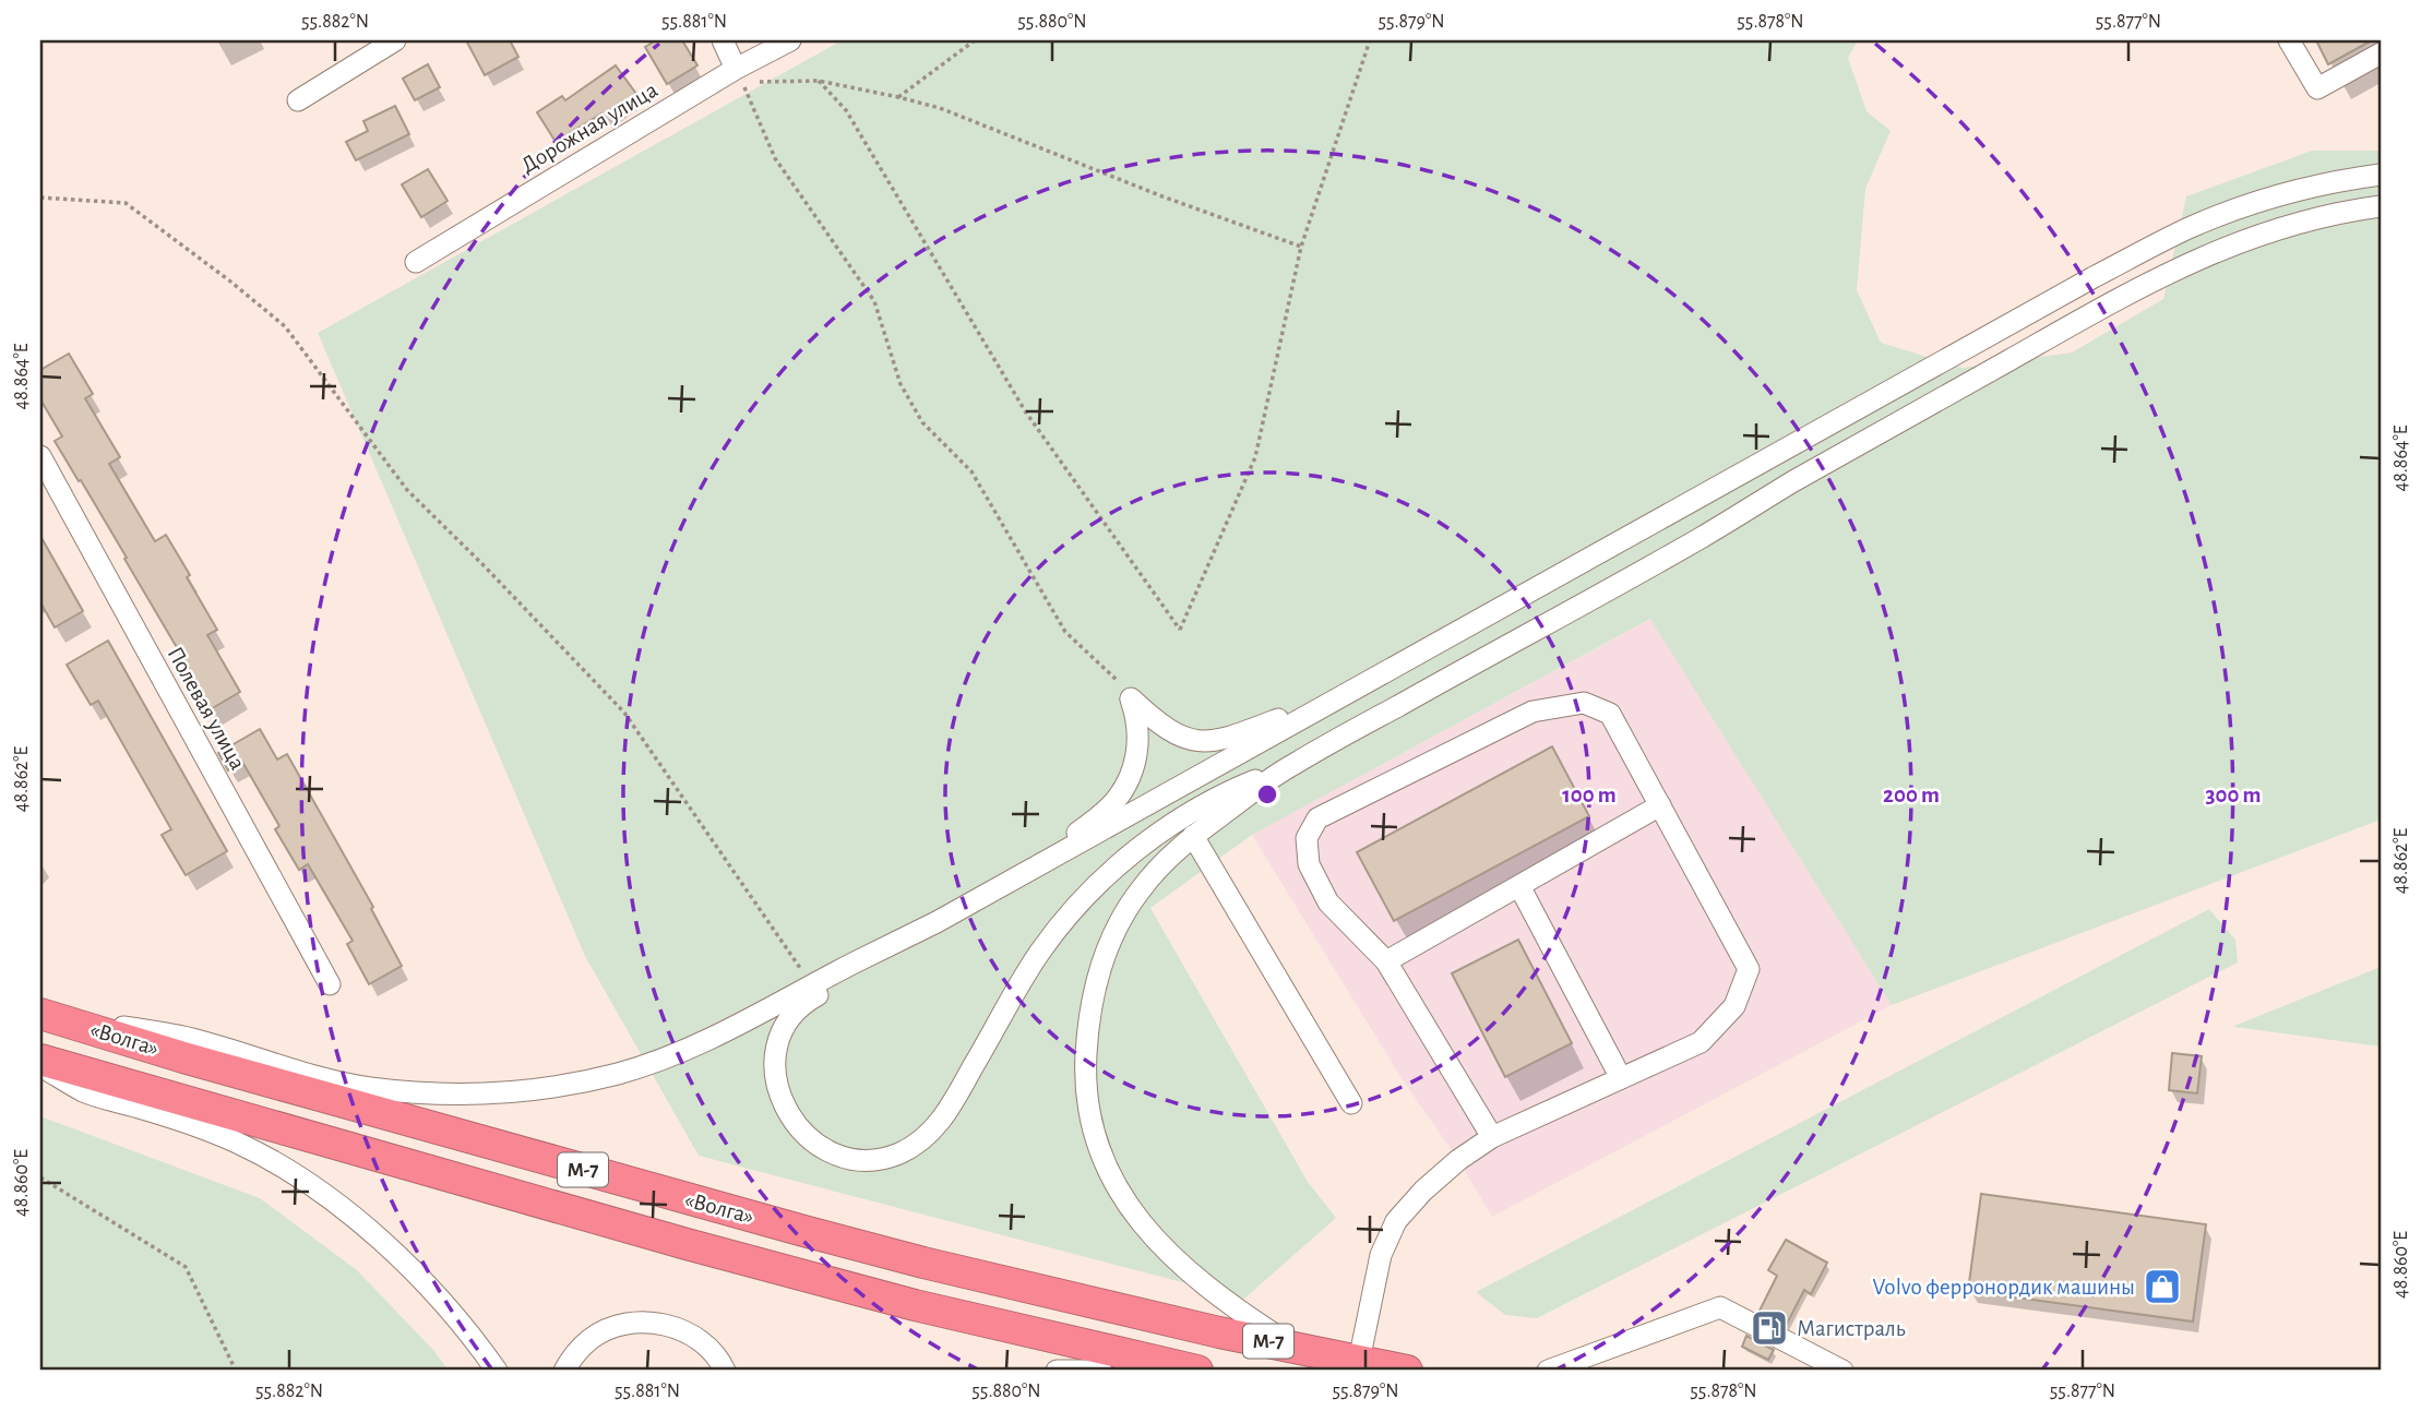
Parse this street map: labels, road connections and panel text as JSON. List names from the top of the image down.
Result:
{
  "streets": {
    "highway": ["«Волга»", "М-7"],
    "street": ["Дорожная улица", "Полевая улица"]
  },
  "places": {
    "shop": ["Volvo ферронордик машины"],
    "fuel station": ["Магистраль"]
  },
  "coordinates": [
    "55.882°N",
    "55.881°N",
    "55.880°N",
    "55.879°N",
    "55.878°N",
    "55.877°N",
    "48.864°E",
    "48.862°E",
    "48.860°E"
  ],
  "rings": ["100 m", "200 m", "300 m"]
}
